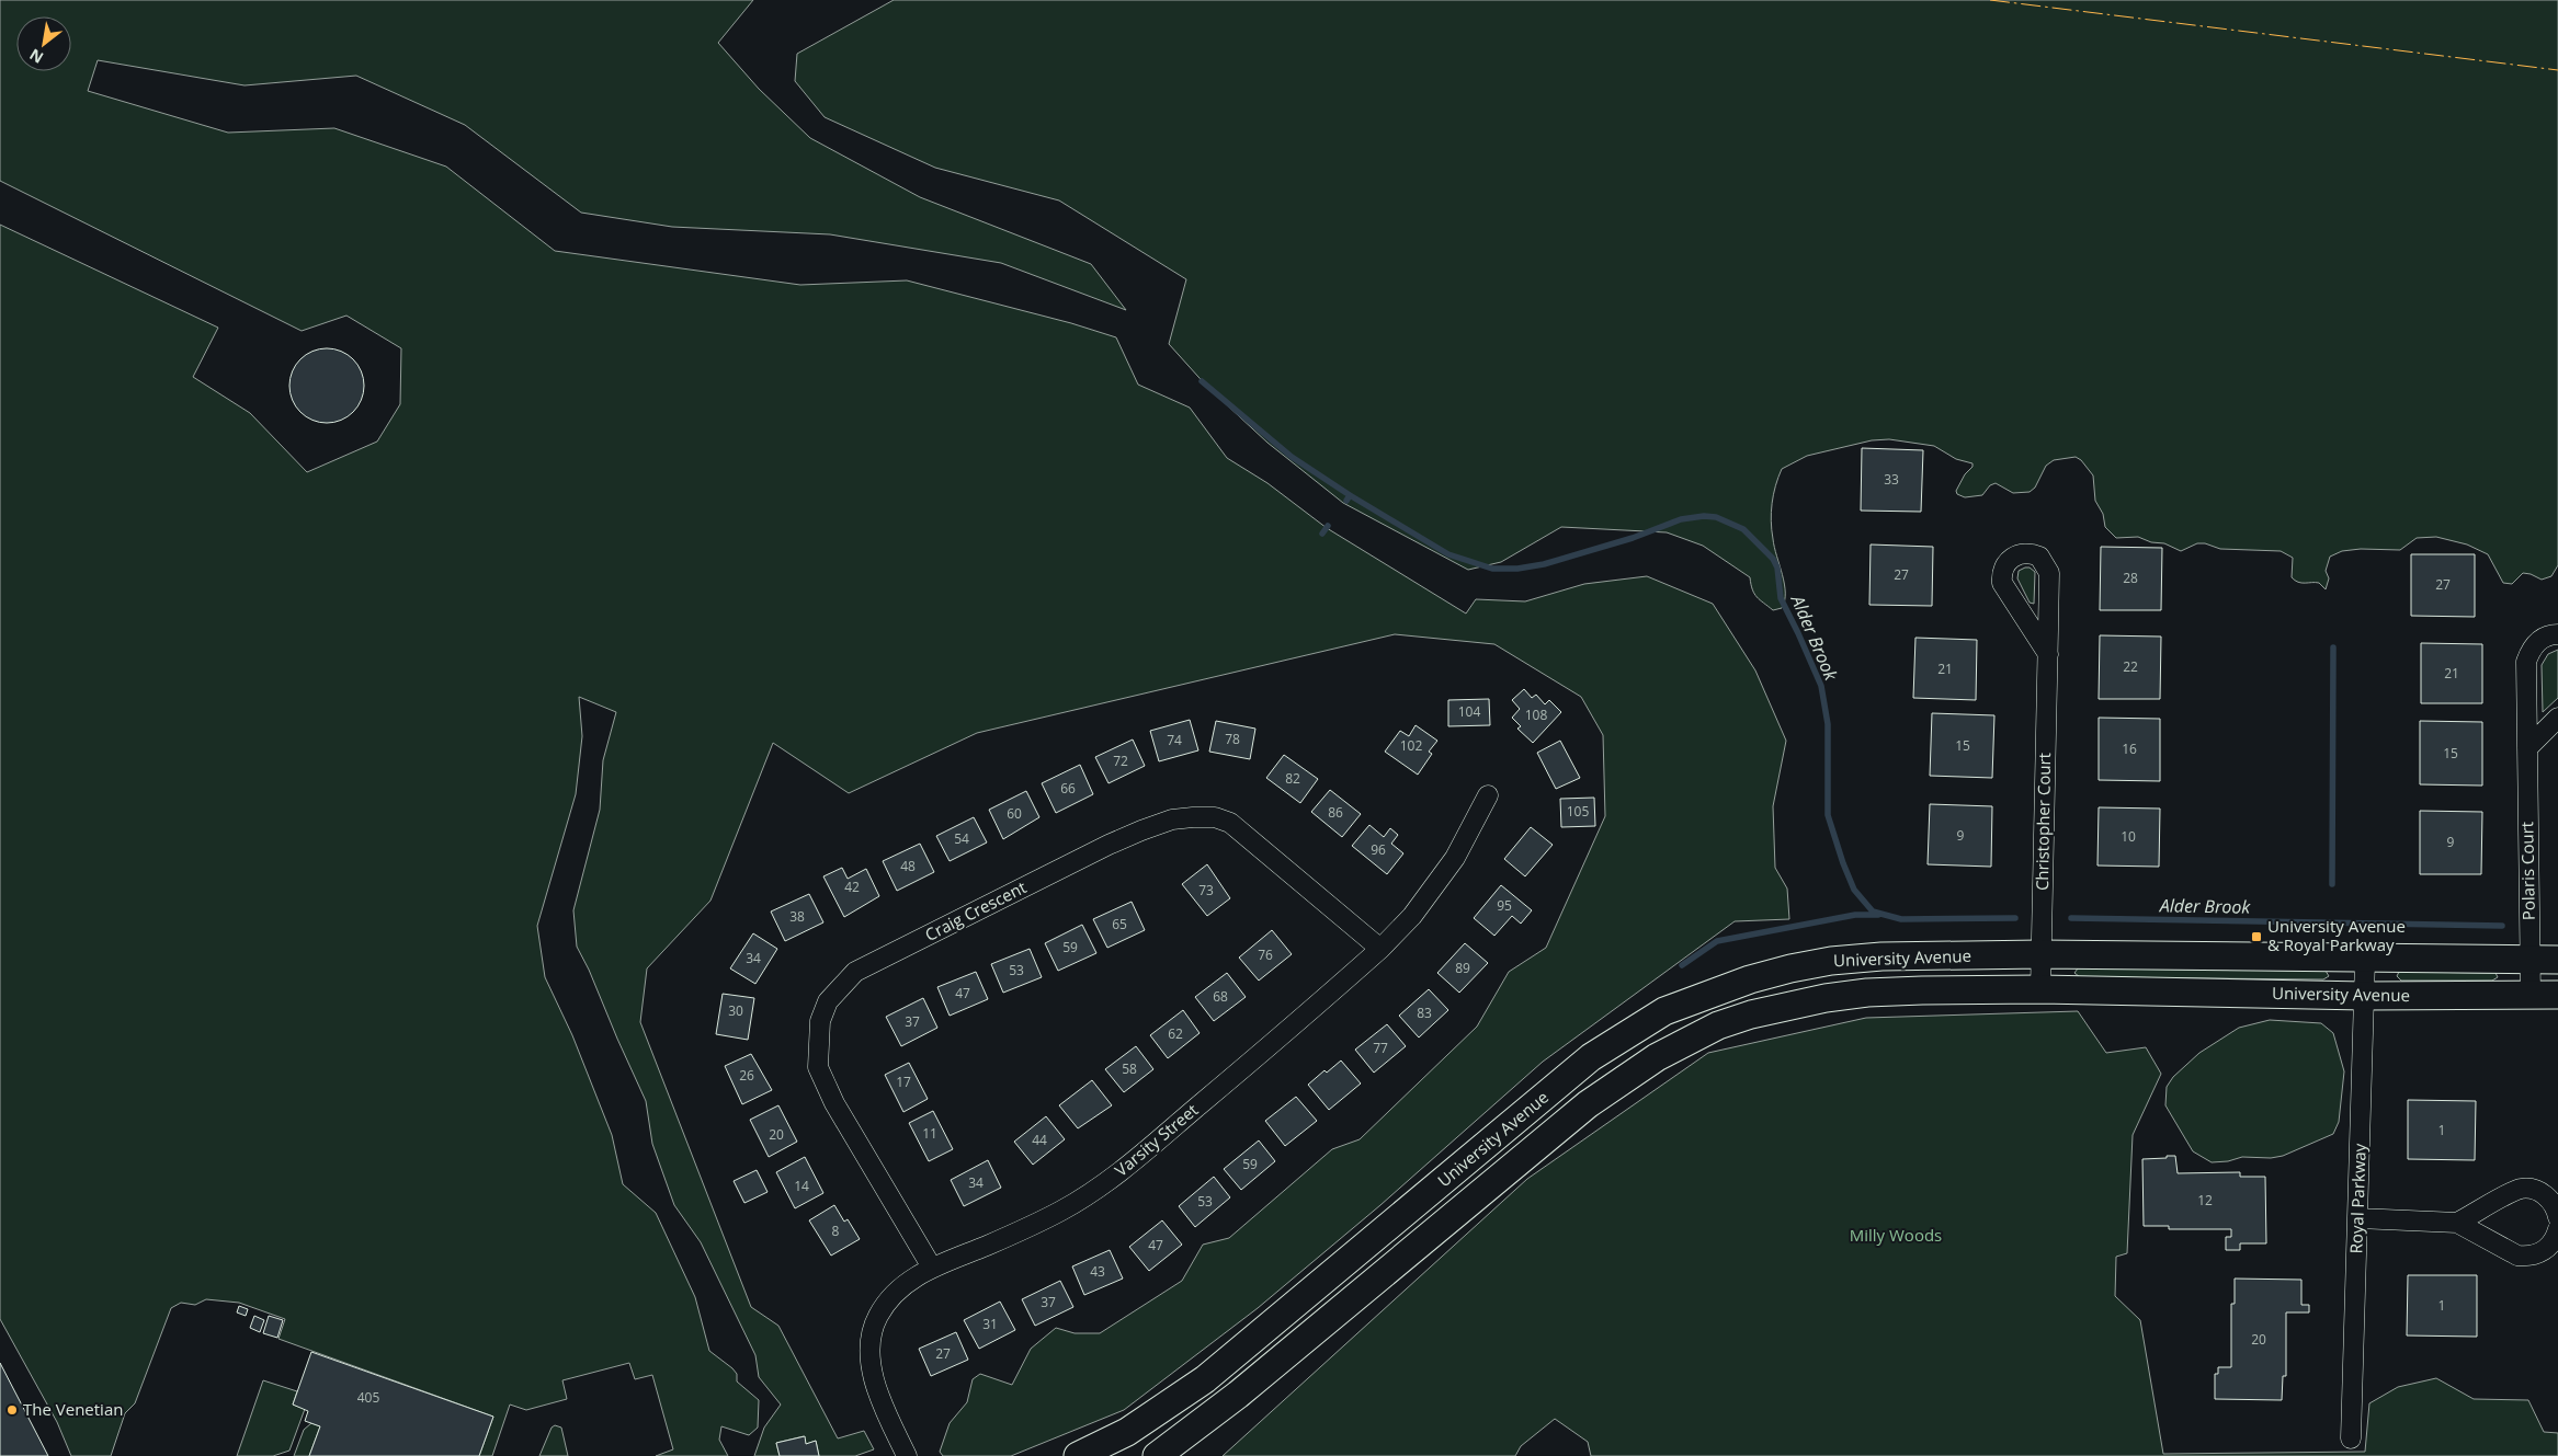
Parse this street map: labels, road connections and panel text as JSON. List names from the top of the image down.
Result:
{
  "streets": {
    "main road": ["University Avenue"],
    "street": [
      "Christopher Court",
      "Polaris Court",
      "Craig Crescent",
      "Varsity Street",
      "Royal Parkway"
    ]
  },
  "crossings": [
    ["Christopher Court", "University Avenue"],
    ["Polaris Court", "University Avenue"],
    ["Craig Crescent", "Varsity Street"],
    ["University Avenue", "Royal Parkway"]
  ],
  "water": ["Alder Brook"],
  "parks": ["Milly Woods"],
  "places": {
    "transit": ["University Avenue & Royal Parkway"],
    "other": ["The Venetian"]
  },
  "house_numbers": [
    "33",
    "27",
    "28",
    "27",
    "22",
    "21",
    "21",
    "104",
    "108",
    "78",
    "74",
    "102",
    "15",
    "16",
    "15",
    "72",
    "82",
    "66",
    "105",
    "86",
    "60",
    "9",
    "10",
    "54",
    "9",
    "96",
    "48",
    "42",
    "73",
    "95",
    "38",
    "65",
    "59",
    "76",
    "34",
    "89",
    "53",
    "47",
    "68",
    "30",
    "83",
    "37",
    "62",
    "77",
    "58",
    "26",
    "17",
    "1",
    "11",
    "20",
    "44",
    "59",
    "34",
    "14",
    "12",
    "53",
    "8",
    "47",
    "43",
    "37",
    "1",
    "31",
    "20",
    "27",
    "405"
  ],
  "north": "bottom left"
}
